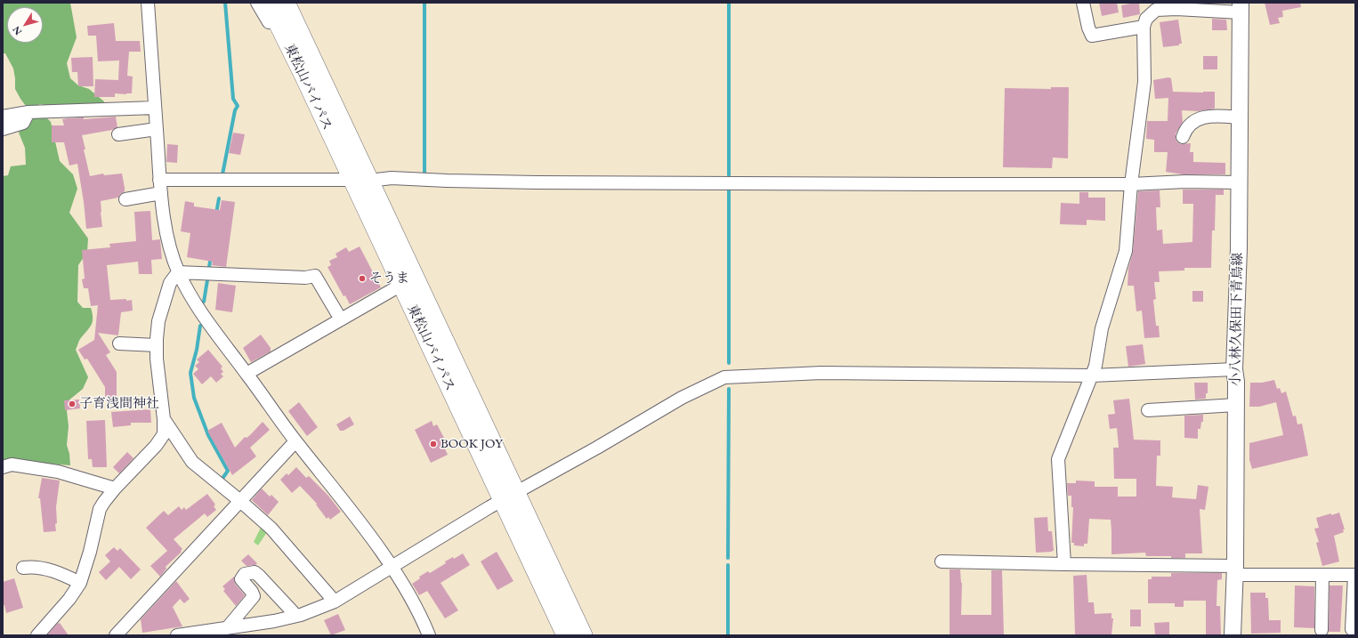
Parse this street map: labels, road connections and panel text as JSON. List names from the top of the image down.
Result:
{
  "streets": {
    "highway": ["東松山バイパス"],
    "main road": ["小八林久保田下青鳥線"]
  },
  "places": ["そうま", "子育浅間神社", "BOOK JOY"],
  "north": "bottom left"
}
